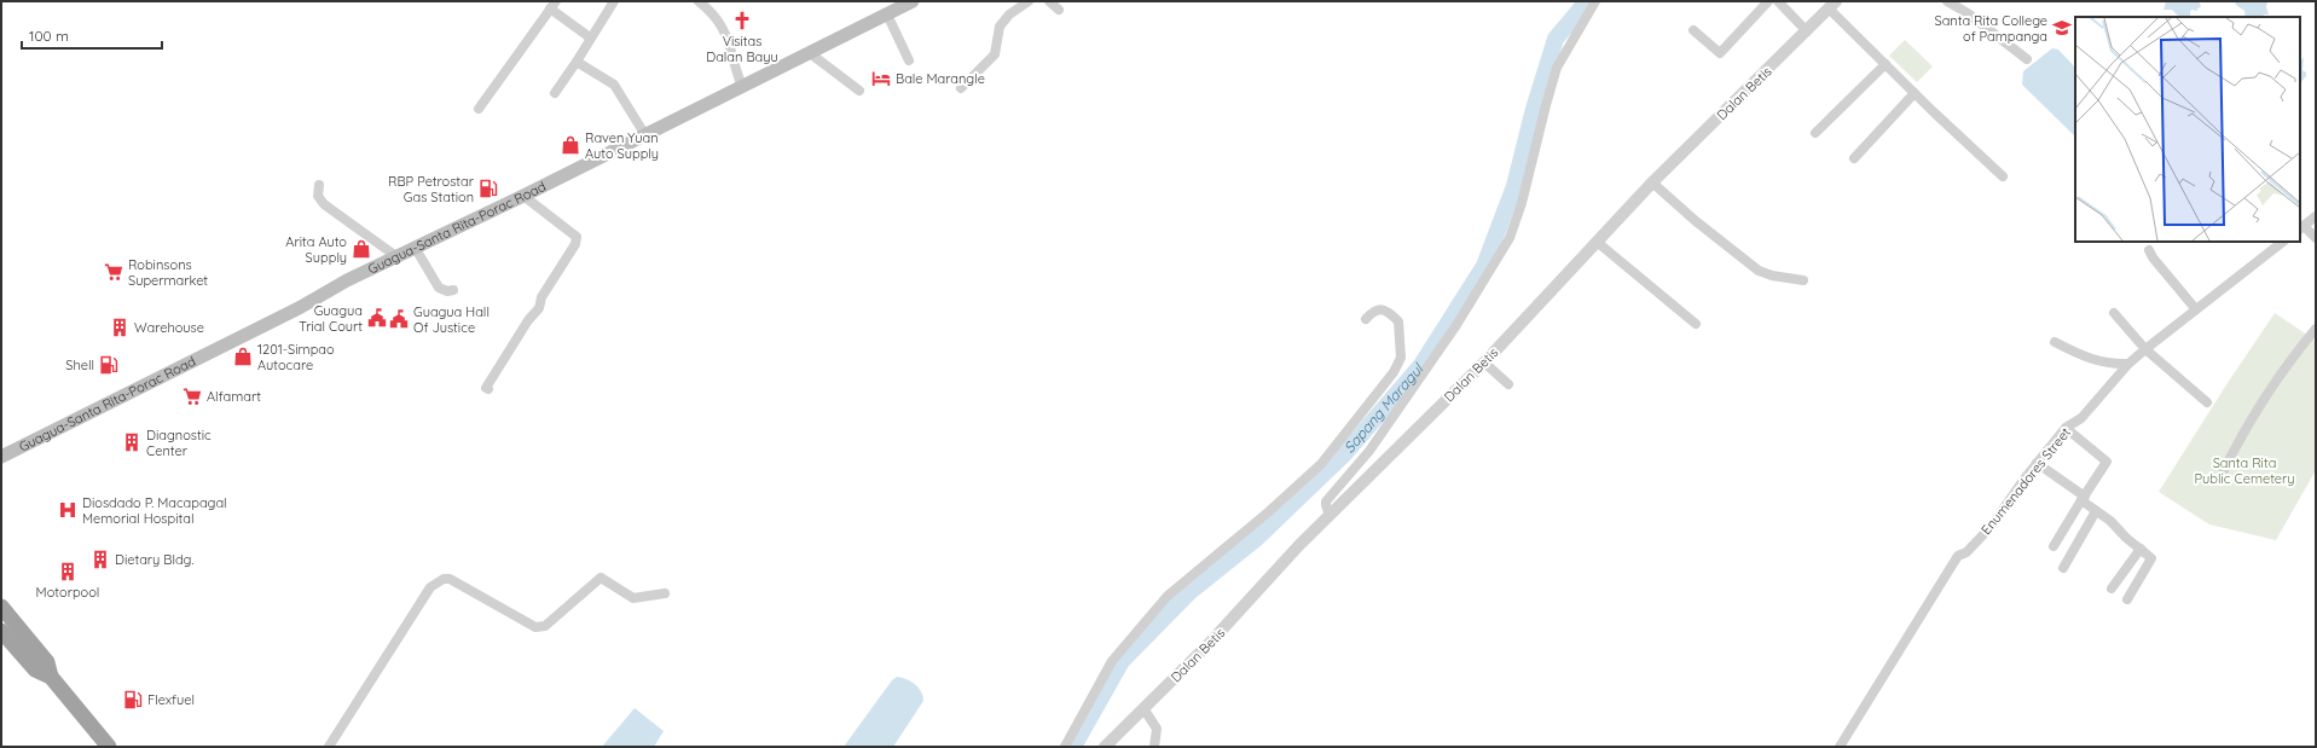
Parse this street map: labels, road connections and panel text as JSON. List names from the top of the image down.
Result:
{
  "streets": {
    "main road": ["Guagua-Santa Rita-Porac Road"],
    "street": ["Dalan Betis", "Enumenadores Street"]
  },
  "water": ["Sapang Maragul"],
  "parks": ["Santa Rita Public Cemetery"],
  "places": {
    "church": ["Visitas Dalan Bayu"],
    "school or university": ["Santa Rita College of Pampanga"],
    "hotel": ["Bale Marangle"],
    "shop": ["Raven Yuan Auto Supply", "Arita Auto Supply", "1201-Simpao Autocare"],
    "fuel station": ["RBP Petrostar Gas Station", "Shell", "Flexfuel"],
    "supermarket": ["Robinsons Supermarket", "Alfamart"],
    "public building": ["Guagua Trial Court", "Guagua Hall Of Justice"],
    "building": [
      "Warehouse",
      "Diagnostic Center",
      "Dietary Bldg.",
      "Motorpool"
    ],
    "hospital": ["Diosdado P. Macapagal Memorial Hospital"]
  },
  "scale_bar": "100 m"
}
